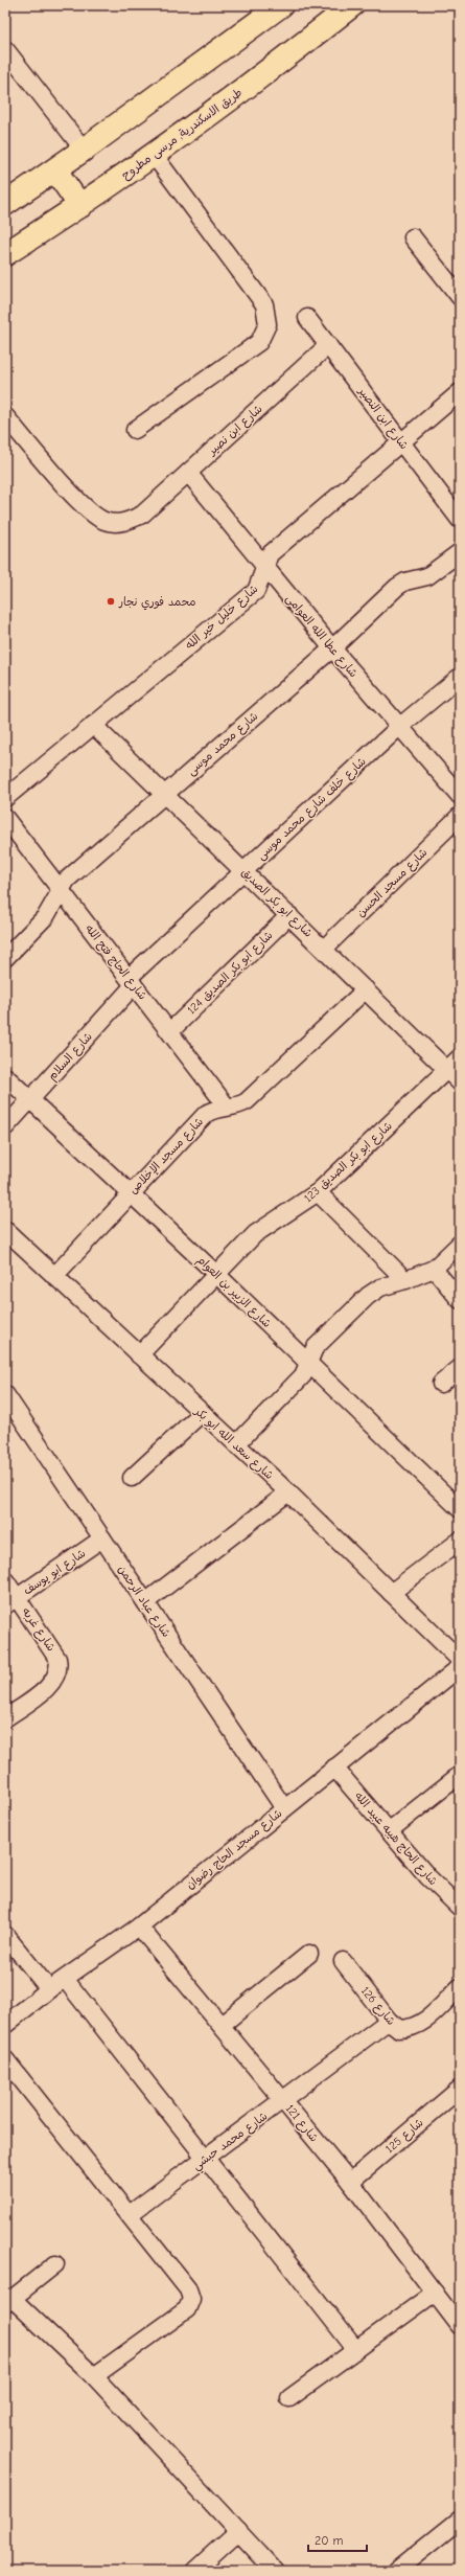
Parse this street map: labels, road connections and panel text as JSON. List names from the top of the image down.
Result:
{
  "streets": {
    "main road": ["طريق الاسكندرية, مرسى مطروح"],
    "street": [
      "شارع ابن النصير",
      "شارع ابن نصير",
      "شارع خليل خير الله",
      "شارع عطا الله العوامى",
      "شارع محمد موسى",
      "شارع خلف شارع محمد موسى",
      "شارع مسجد الحسن",
      "شارع ابو بكر الصديق",
      "شارع الحاج فتح الله",
      "شارع ابو بكر الصديق 124",
      "شارع السلام",
      "شارع مسجد الإخلاص",
      "شارع ابو بكر الصديق 123",
      "شارع الزبير بن العوام",
      "شارع سعد الله ابو بكر",
      "شارع ابو يوسف",
      "شارع عباد الرحمن",
      "شارع غربه",
      "شارع الحاج هيبه عبيد الله",
      "شارع مسجد الحاج رضوان",
      "شارع 126",
      "شارع 121",
      "شارع 125",
      "شارع محمد حبشي"
    ]
  },
  "crossings": [
    ["شارع ابن النصير", "شارع ابن نصير"],
    ["شارع ابن النصير", "شارع خليل خير الله"],
    ["شارع ابن نصير", "شارع عطا الله العوامى"],
    ["شارع خليل خير الله", "شارع عطا الله العوامى"],
    ["شارع خليل خير الله", "شارع ابو بكر الصديق"],
    ["شارع عطا الله العوامى", "شارع محمد موسى"],
    ["شارع عطا الله العوامى", "شارع خلف شارع محمد موسى"],
    ["شارع محمد موسى", "شارع ابو بكر الصديق"],
    ["شارع محمد موسى", "شارع الحاج فتح الله"],
    ["شارع خلف شارع محمد موسى", "شارع ابو بكر الصديق"],
    ["شارع خلف شارع محمد موسى", "شارع الحاج فتح الله"],
    ["شارع خلف شارع محمد موسى", "شارع السلام"],
    ["شارع مسجد الحسن", "شارع ابو بكر الصديق"],
    ["شارع ابو بكر الصديق", "شارع ابو بكر الصديق 124"],
    ["شارع ابو بكر الصديق", "شارع مسجد الإخلاص"],
    ["شارع ابو بكر الصديق", "شارع ابو بكر الصديق 123"],
    ["شارع الحاج فتح الله", "شارع ابو بكر الصديق 124"],
    ["شارع الحاج فتح الله", "شارع السلام"],
    ["شارع الحاج فتح الله", "شارع مسجد الإخلاص"],
    ["شارع السلام", "شارع الزبير بن العوام"],
    ["شارع مسجد الإخلاص", "شارع الزبير بن العوام"],
    ["شارع مسجد الإخلاص", "شارع سعد الله ابو بكر"],
    ["شارع ابو بكر الصديق 123", "شارع الزبير بن العوام"],
    ["شارع ابو بكر الصديق 123", "شارع سعد الله ابو بكر"],
    ["شارع ابو يوسف", "شارع عباد الرحمن"],
    ["شارع ابو يوسف", "شارع غربه"],
    ["شارع عباد الرحمن", "شارع مسجد الحاج رضوان"],
    ["شارع الحاج هيبه عبيد الله", "شارع مسجد الحاج رضوان"],
    ["شارع مسجد الحاج رضوان", "شارع 121"],
    ["شارع 126", "شارع محمد حبشي"],
    ["شارع 121", "شارع 125"],
    ["شارع 121", "شارع محمد حبشي"]
  ],
  "places": ["محمد فوري نجار"],
  "scale_bar": "20 m"
}
